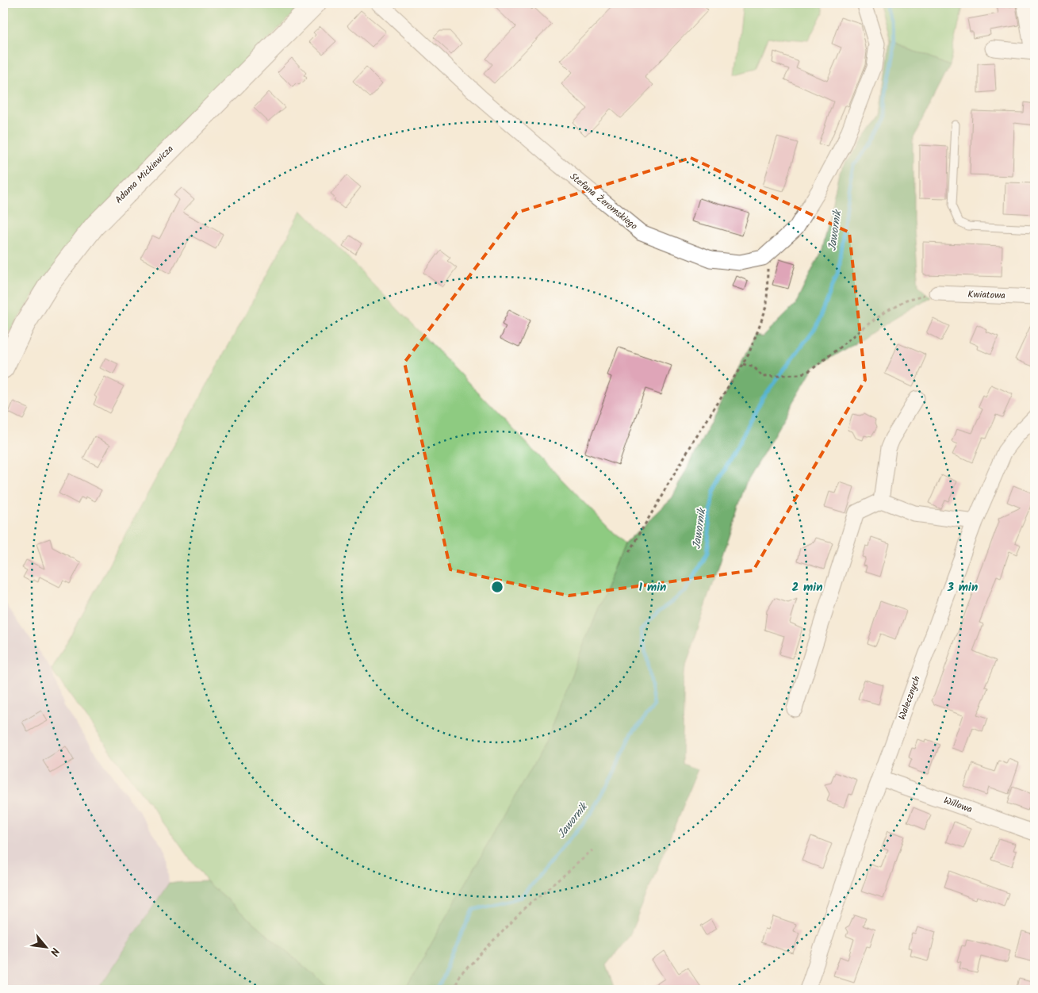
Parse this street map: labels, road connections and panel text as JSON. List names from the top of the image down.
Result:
{
  "streets": {
    "street": [
      "Adama Mickiewicza",
      "Stefana Żeromskiego",
      "Kwiatowa",
      "Walecznych",
      "Willowa"
    ]
  },
  "crossings": [
    ["Walecznych", "Willowa"]
  ],
  "water": ["Jawornik"],
  "north": "bottom right",
  "rings": ["1 min", "2 min", "3 min"]
}
